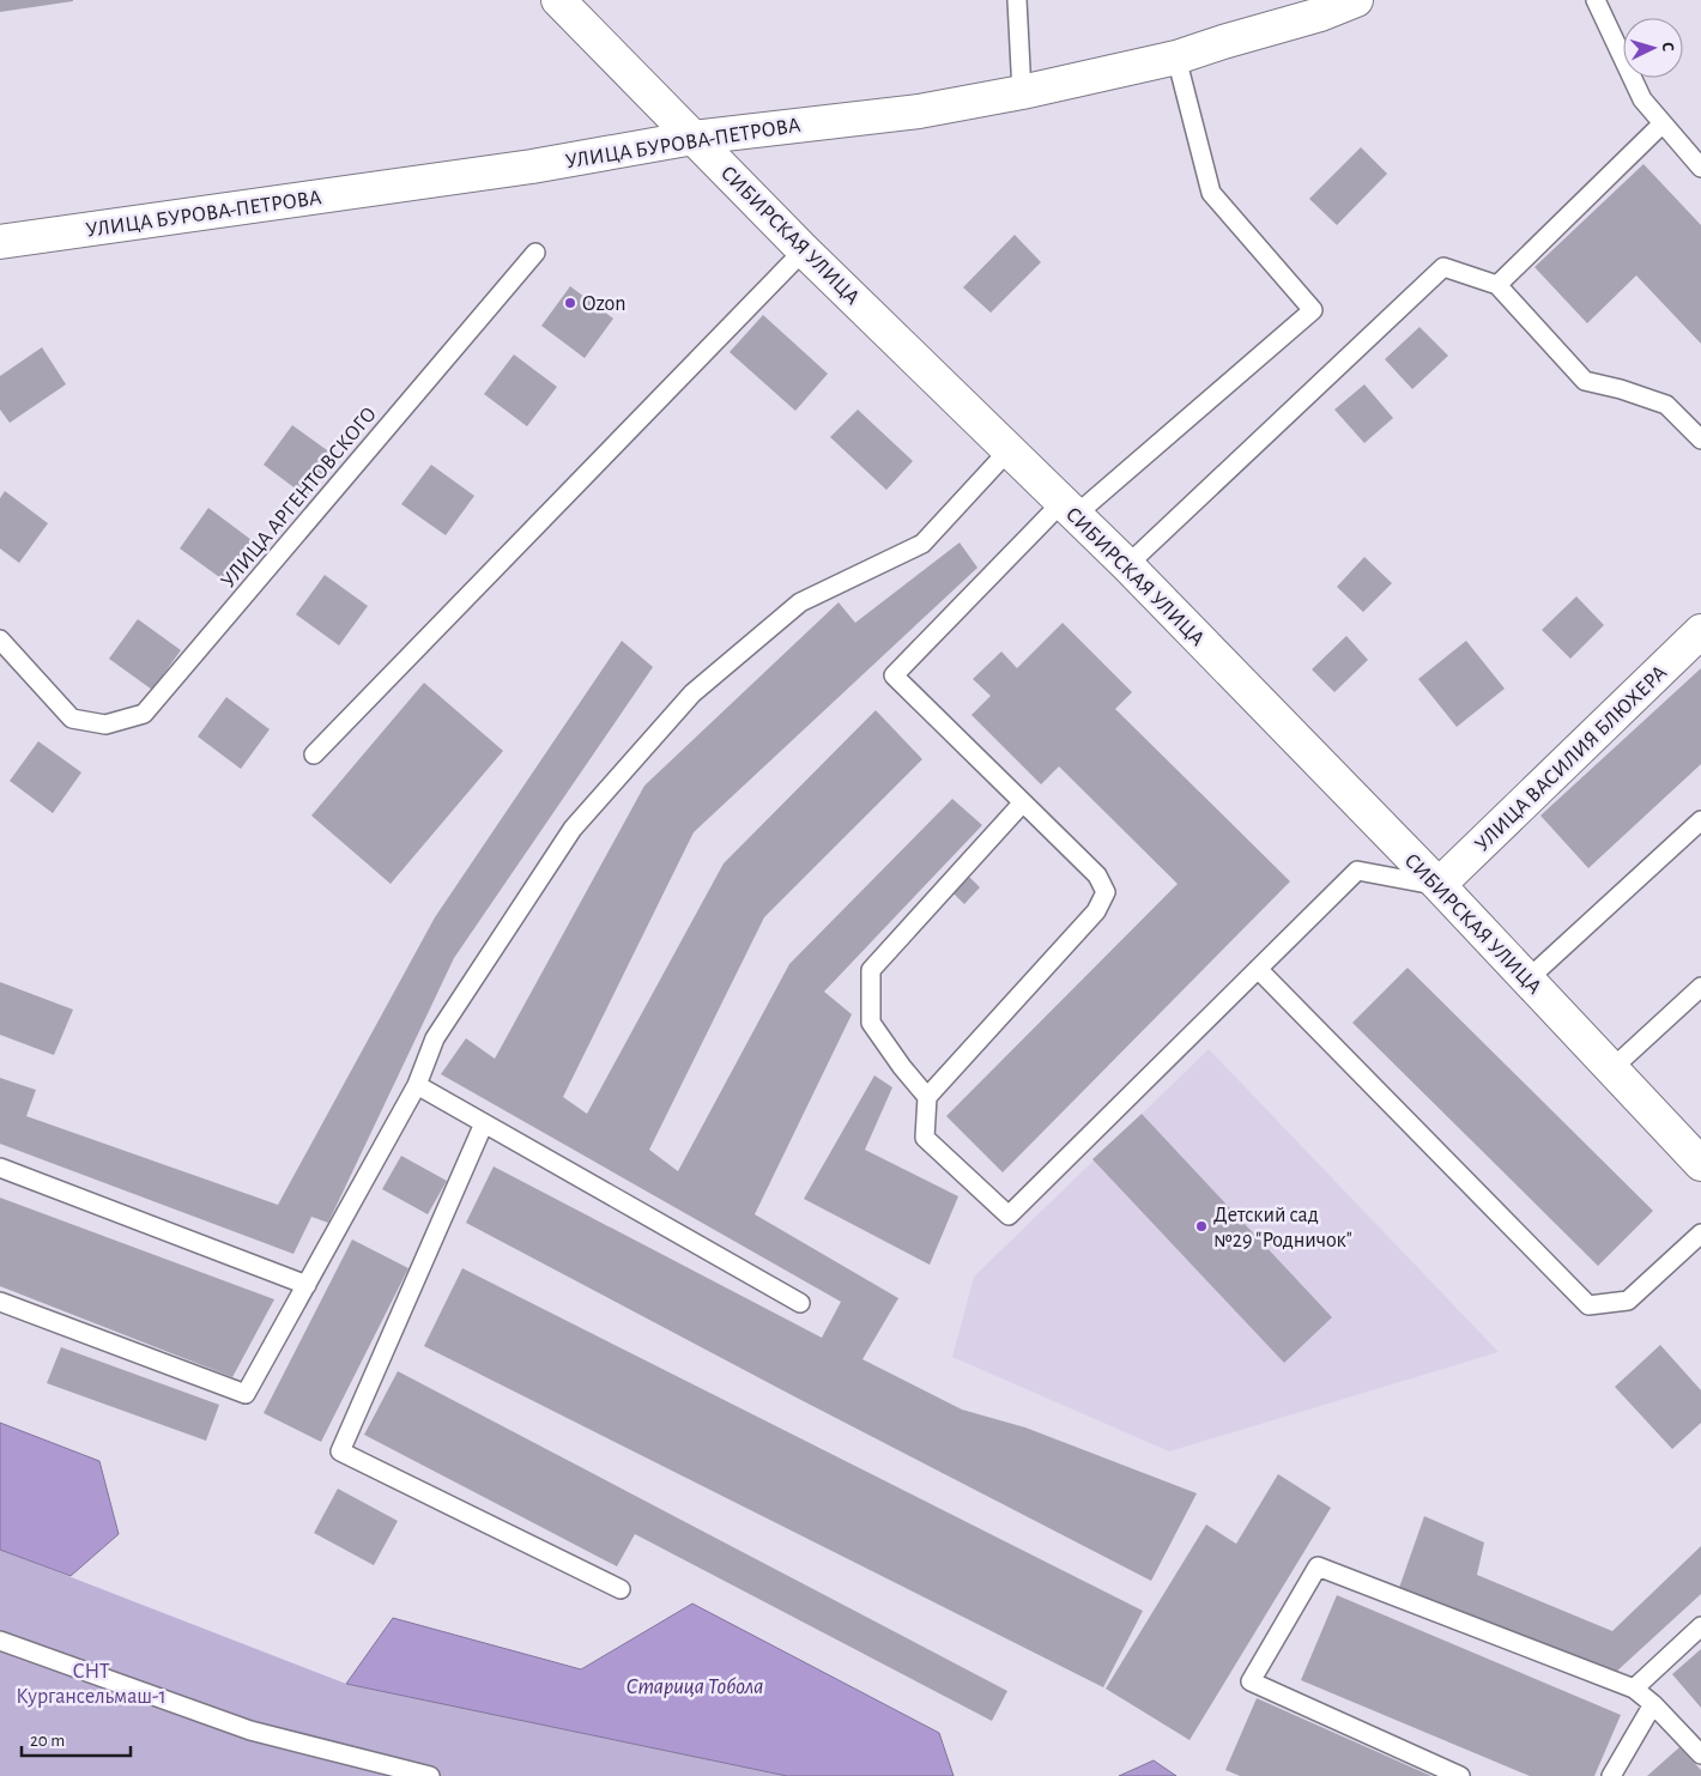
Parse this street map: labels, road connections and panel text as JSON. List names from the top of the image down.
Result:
{
  "streets": {
    "street": ["УЛИЦА БУРОВА-ПЕТРОВА", "СИБИРСКАЯ УЛИЦА", "УЛИЦА ВАСИЛИЯ БЛЮХЕРА"],
    "lane": ["УЛИЦА АРГЕНТОВСКОГО"]
  },
  "crossings": [
    ["УЛИЦА БУРОВА-ПЕТРОВА", "СИБИРСКАЯ УЛИЦА"],
    ["СИБИРСКАЯ УЛИЦА", "УЛИЦА ВАСИЛИЯ БЛЮХЕРА"]
  ],
  "water": ["Старица Тобола"],
  "parks": ["СНТ Кургансельмаш-1"],
  "places": ["Ozon", "Детский сад №29 \"Родничок\""],
  "scale_bar": "20 m",
  "north": "right"
}
